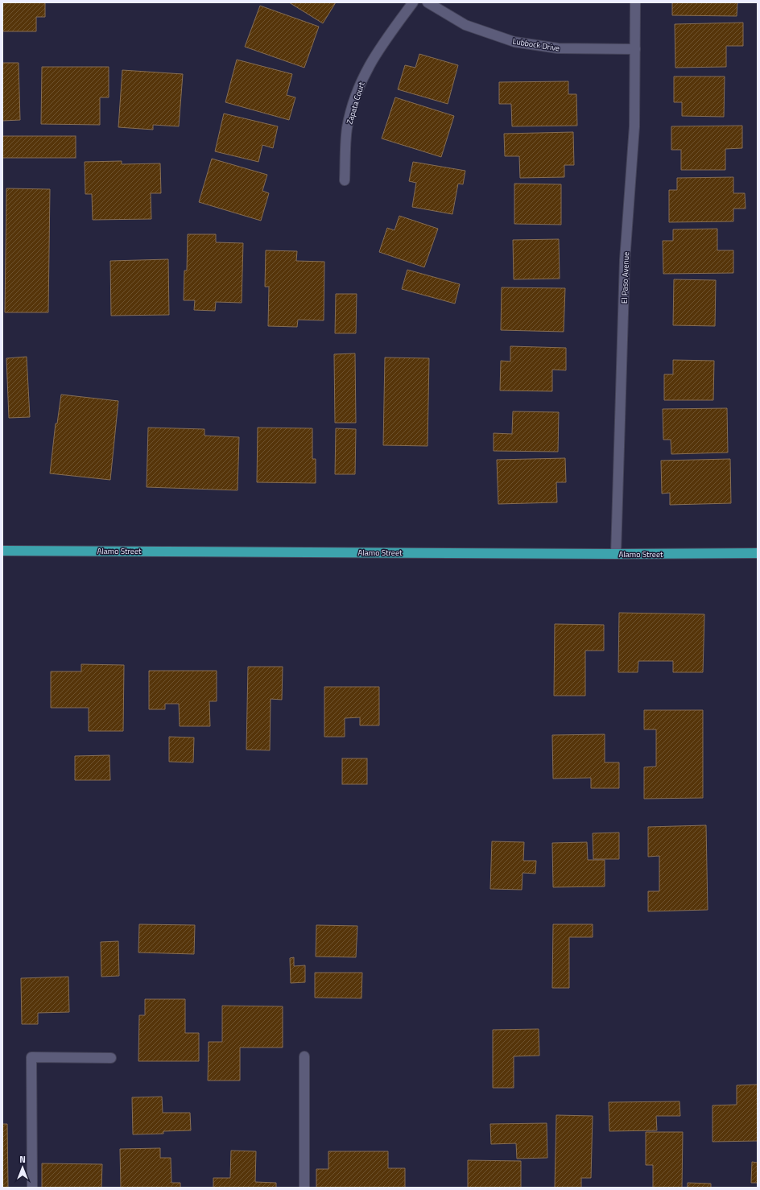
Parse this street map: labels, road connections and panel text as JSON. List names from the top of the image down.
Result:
{
  "streets": {
    "main road": ["Alamo Street"],
    "street": ["Lubbock Drive", "Zapata Court", "El Paso Avenue"]
  },
  "crossings": [
    ["Lubbock Drive", "El Paso Avenue"],
    ["El Paso Avenue", "Alamo Street"]
  ],
  "north": "top"
}
